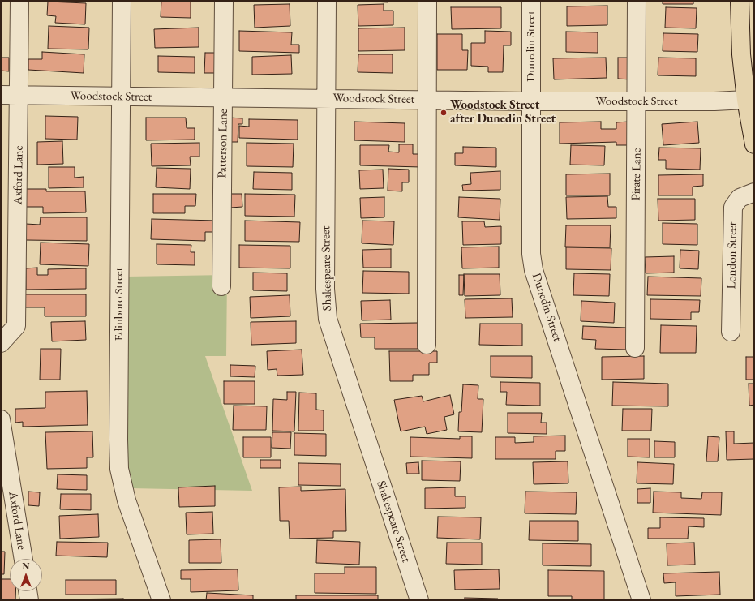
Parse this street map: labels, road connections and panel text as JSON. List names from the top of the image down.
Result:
{
  "streets": {
    "street": [
      "Dunedin Street",
      "Woodstock Street",
      "Patterson Lane",
      "Pirate Lane",
      "Axford Lane",
      "London Street",
      "Shakespeare Street",
      "Edinboro Street"
    ]
  },
  "crossings": [
    ["Dunedin Street", "Woodstock Street"],
    ["Woodstock Street", "Patterson Lane"],
    ["Woodstock Street", "Pirate Lane"],
    ["Woodstock Street", "Axford Lane"],
    ["Woodstock Street", "Shakespeare Street"],
    ["Woodstock Street", "Edinboro Street"]
  ],
  "places": ["Woodstock Street after Dunedin Street"],
  "north": "top"
}
